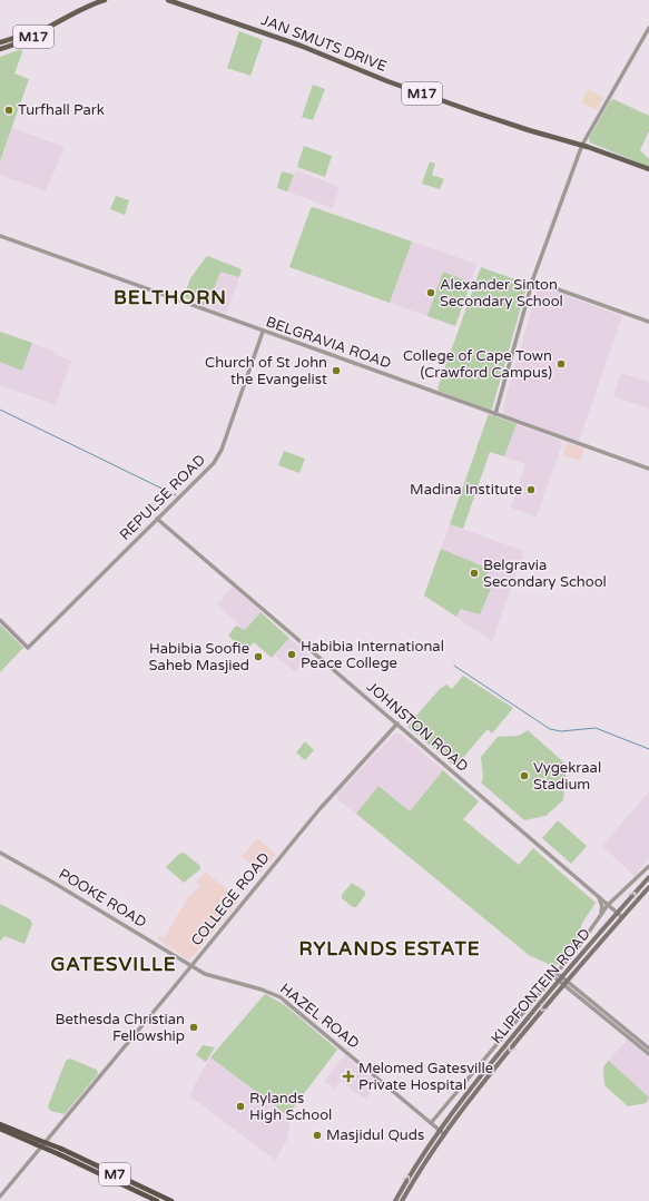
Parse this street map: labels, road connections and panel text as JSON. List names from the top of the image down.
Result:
{
  "streets": {
    "highway": ["M7"],
    "main road": ["M17", "JAN SMUTS DRIVE", "KLIPFONTEIN ROAD"],
    "street": [
      "BELGRAVIA ROAD",
      "REPULSE ROAD",
      "JOHNSTON ROAD",
      "POOKE ROAD",
      "COLLEGE ROAD",
      "HAZEL ROAD"
    ]
  },
  "crossings": [
    ["BELGRAVIA ROAD", "REPULSE ROAD"],
    ["REPULSE ROAD", "JOHNSTON ROAD"],
    ["JOHNSTON ROAD", "COLLEGE ROAD"],
    ["JOHNSTON ROAD", "KLIPFONTEIN ROAD"],
    ["POOKE ROAD", "COLLEGE ROAD"],
    ["POOKE ROAD", "HAZEL ROAD"],
    ["COLLEGE ROAD", "HAZEL ROAD"],
    ["KLIPFONTEIN ROAD", "HAZEL ROAD"]
  ],
  "districts": ["BELTHORN", "RYLANDS ESTATE", "GATESVILLE"],
  "places": {
    "other": [
      "Turfhall Park",
      "Alexander Sinton Secondary School",
      "College of Cape Town (Crawford Campus)",
      "Church of St John the Evangelist",
      "Madina Institute",
      "Belgravia Secondary School",
      "Habibia International Peace College",
      "Habibia Soofie Saheb Masjied",
      "Vygekraal Stadium",
      "Bethesda Christian Fellowship",
      "Rylands High School",
      "Masjidul Quds"
    ],
    "health": ["Melomed Gatesville Private Hospital"]
  }
}
